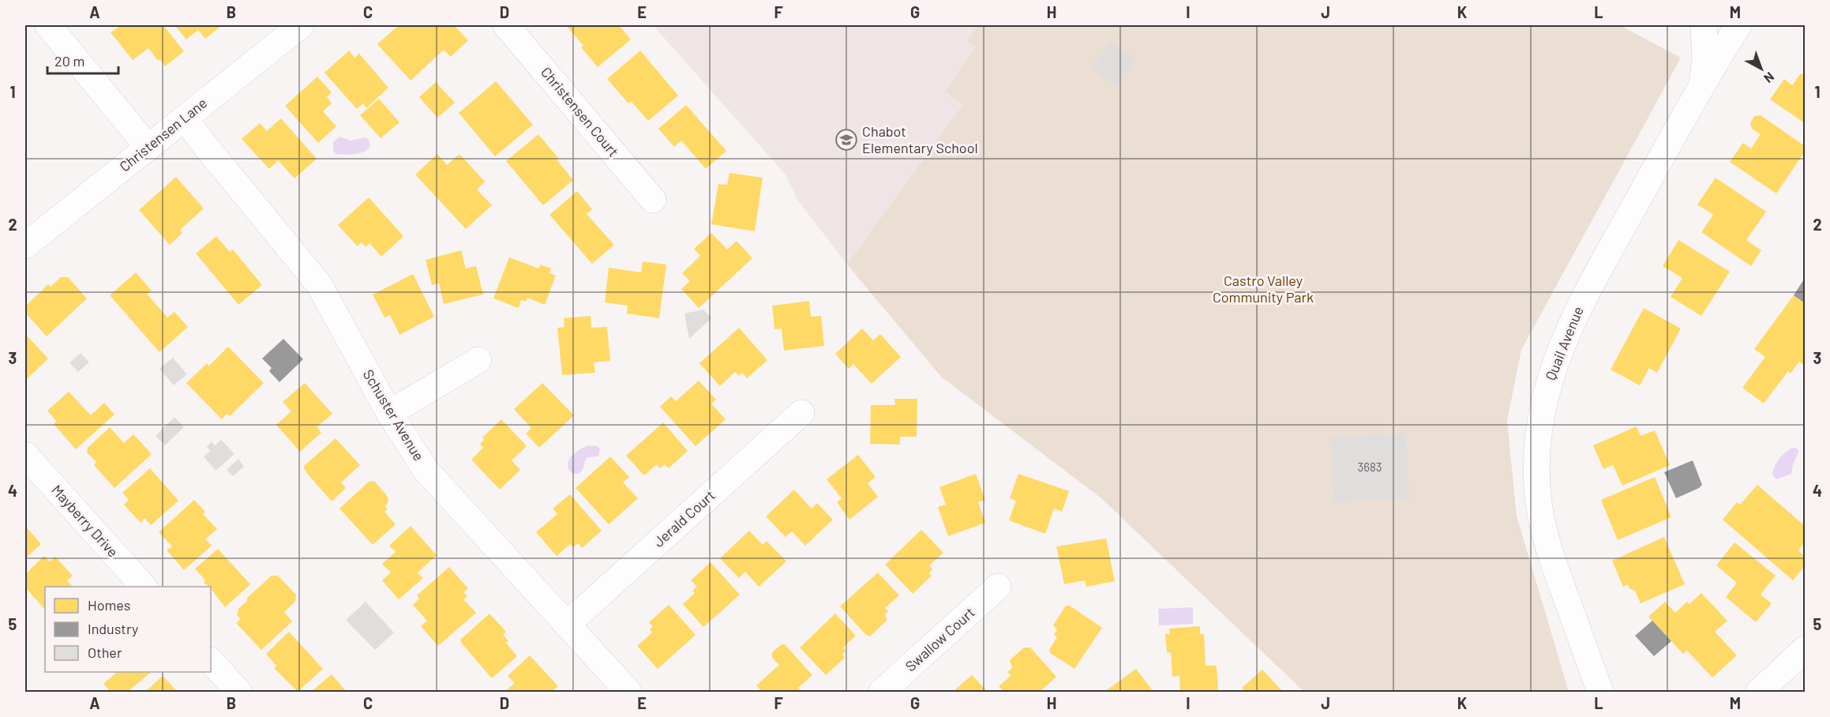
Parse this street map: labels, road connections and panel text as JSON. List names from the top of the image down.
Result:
{
  "streets": {
    "street": [
      "Christensen Court",
      "Christensen Lane",
      "Quail Avenue",
      "Schuster Avenue",
      "Jerald Court",
      "Mayberry Drive",
      "Swallow Court"
    ]
  },
  "crossings": [
    ["Christensen Lane", "Schuster Avenue"],
    ["Schuster Avenue", "Jerald Court"]
  ],
  "parks": ["Castro Valley Community Park"],
  "places": {
    "school or university": ["Chabot Elementary School"]
  },
  "house_numbers": ["3683"],
  "legend": ["Homes", "Industry", "Other"],
  "scale_bar": "20 m",
  "north": "bottom right",
  "grid": {
    "columns": [
      "A",
      "B",
      "C",
      "D",
      "E",
      "F",
      "G",
      "H",
      "I",
      "J",
      "K",
      "L",
      "M"
    ],
    "rows": [
      "1",
      "2",
      "3",
      "4",
      "5"
    ]
  }
}
